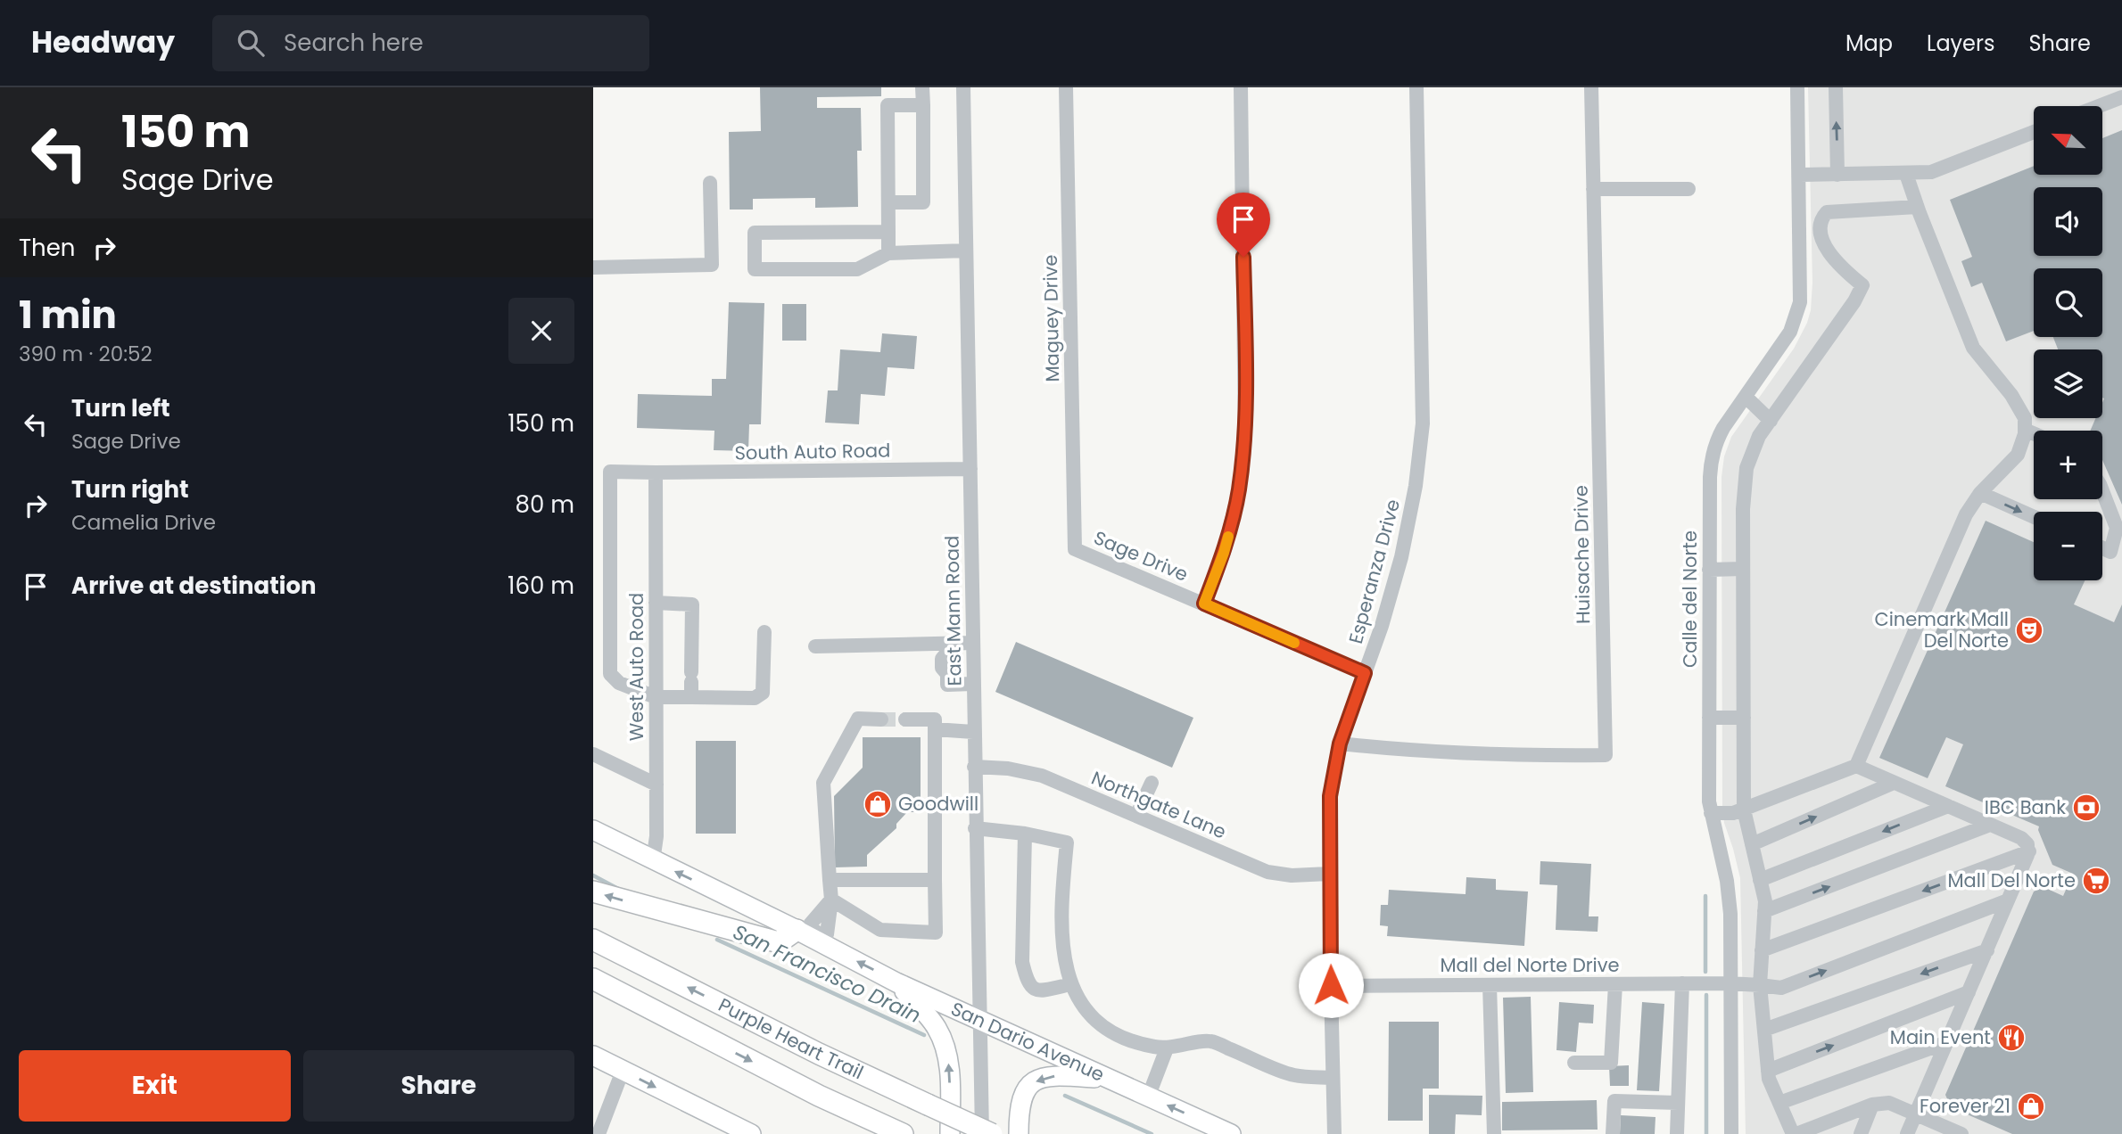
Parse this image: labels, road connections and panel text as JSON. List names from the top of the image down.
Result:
{
  "streets": {
    "highway": ["Purple Heart Trail"],
    "main road": ["San Dario Avenue"],
    "street": [
      "Maguey Drive",
      "South Auto Road",
      "Huisache Drive",
      "Sage Drive",
      "Esperanza Drive",
      "Calle del Norte",
      "East Mann Road",
      "West Auto Road",
      "Northgate Lane",
      "Mall del Norte Drive"
    ]
  },
  "crossings": [
    ["Maguey Drive", "Sage Drive"],
    ["South Auto Road", "East Mann Road"],
    ["South Auto Road", "West Auto Road"],
    ["Huisache Drive", "Esperanza Drive"],
    ["Sage Drive", "Esperanza Drive"],
    ["Esperanza Drive", "Northgate Lane"],
    ["Esperanza Drive", "Mall del Norte Drive"],
    ["Calle del Norte", "Mall del Norte Drive"],
    ["East Mann Road", "Northgate Lane"],
    ["East Mann Road", "San Dario Avenue"],
    ["West Auto Road", "San Dario Avenue"]
  ],
  "one_way": ["San Dario Avenue"],
  "water": ["San Francisco Drain"],
  "places": {
    "theatre": ["Cinemark Mall Del Norte"],
    "shop": ["Goodwill", "Forever 21"],
    "bank": ["IBC Bank"],
    "supermarket": ["Mall Del Norte"],
    "restaurant": ["Main Event"]
  },
  "north": "top left",
  "page": {
    "header": "Headway",
    "search": "Search here",
    "nav": ["Map", "Layers", "Share"],
    "turn": ["150 m", "Sage Drive"],
    "map_buttons": ["+", "−"],
    "then": "Then",
    "heading": ["1 min", "390 m · 20:52"],
    "list": [
      {
        "name": "Turn left",
        "note": "Sage Drive",
        "value": "150 m"
      },
      {
        "name": "Turn right",
        "note": "Camelia Drive",
        "value": "80 m"
      },
      {
        "name": "Arrive at destination",
        "value": "160 m"
      }
    ],
    "buttons": ["Exit", "Share"]
  }
}
